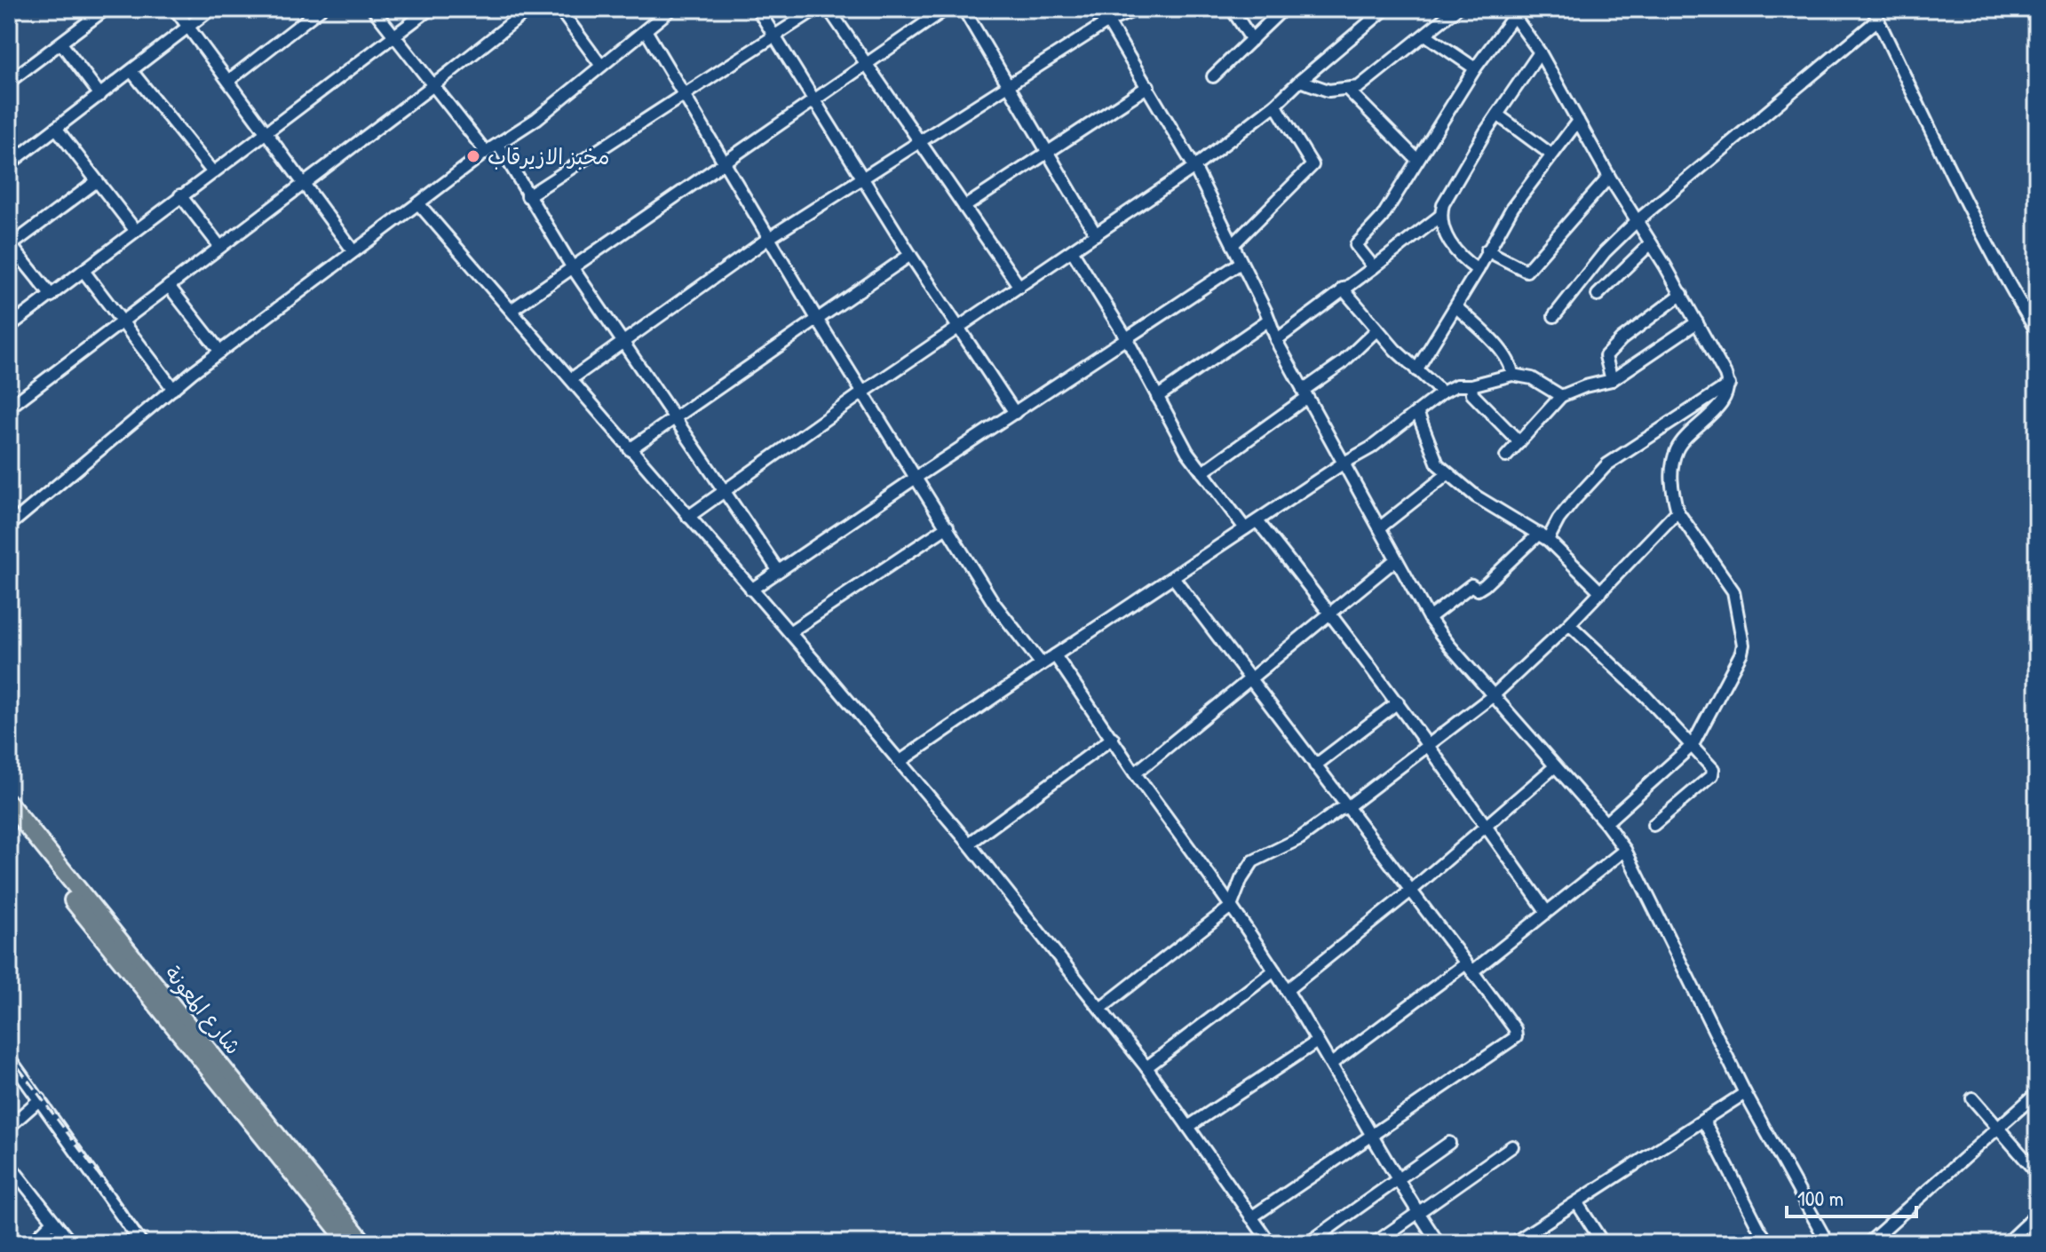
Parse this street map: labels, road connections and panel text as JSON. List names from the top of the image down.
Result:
{
  "streets": {
    "highway": ["شارع المعونة"]
  },
  "places": ["مخبز الازيرقاب"],
  "scale_bar": "100 m"
}
